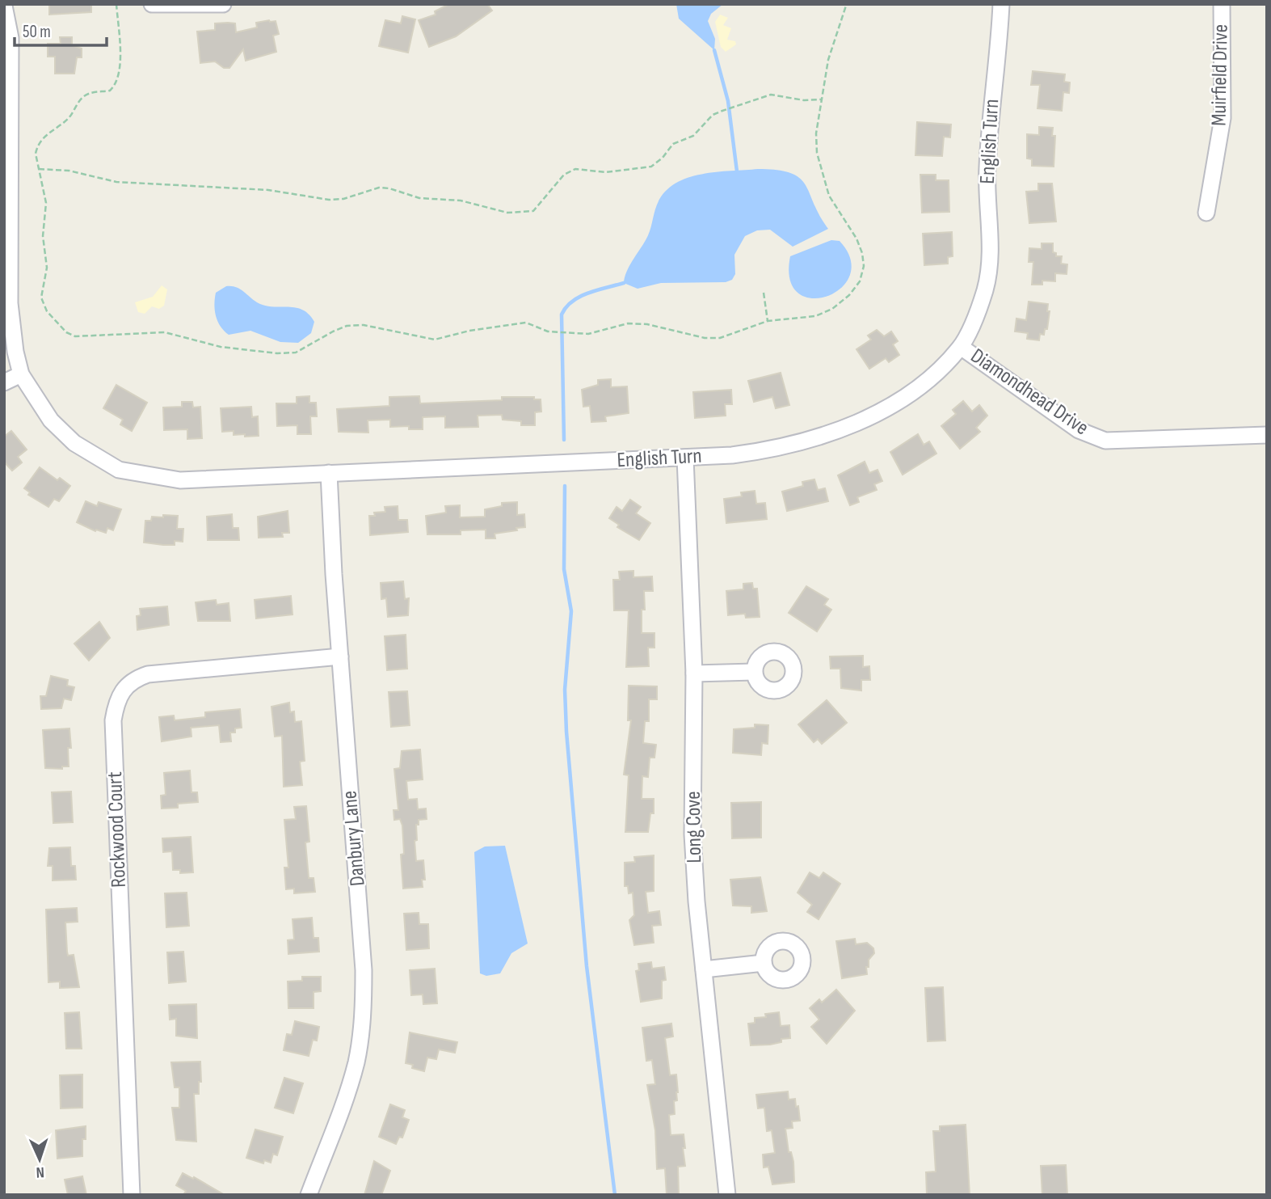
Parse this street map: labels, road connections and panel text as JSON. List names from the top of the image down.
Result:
{
  "streets": {
    "street": [
      "Muirfield Drive",
      "English Turn",
      "Diamondhead Drive",
      "Long Cove",
      "Rockwood Court",
      "Danbury Lane"
    ]
  },
  "crossings": [
    ["English Turn", "Diamondhead Drive"],
    ["English Turn", "Long Cove"],
    ["English Turn", "Danbury Lane"],
    ["Rockwood Court", "Danbury Lane"]
  ],
  "scale_bar": "50 m",
  "north": "bottom"
}
